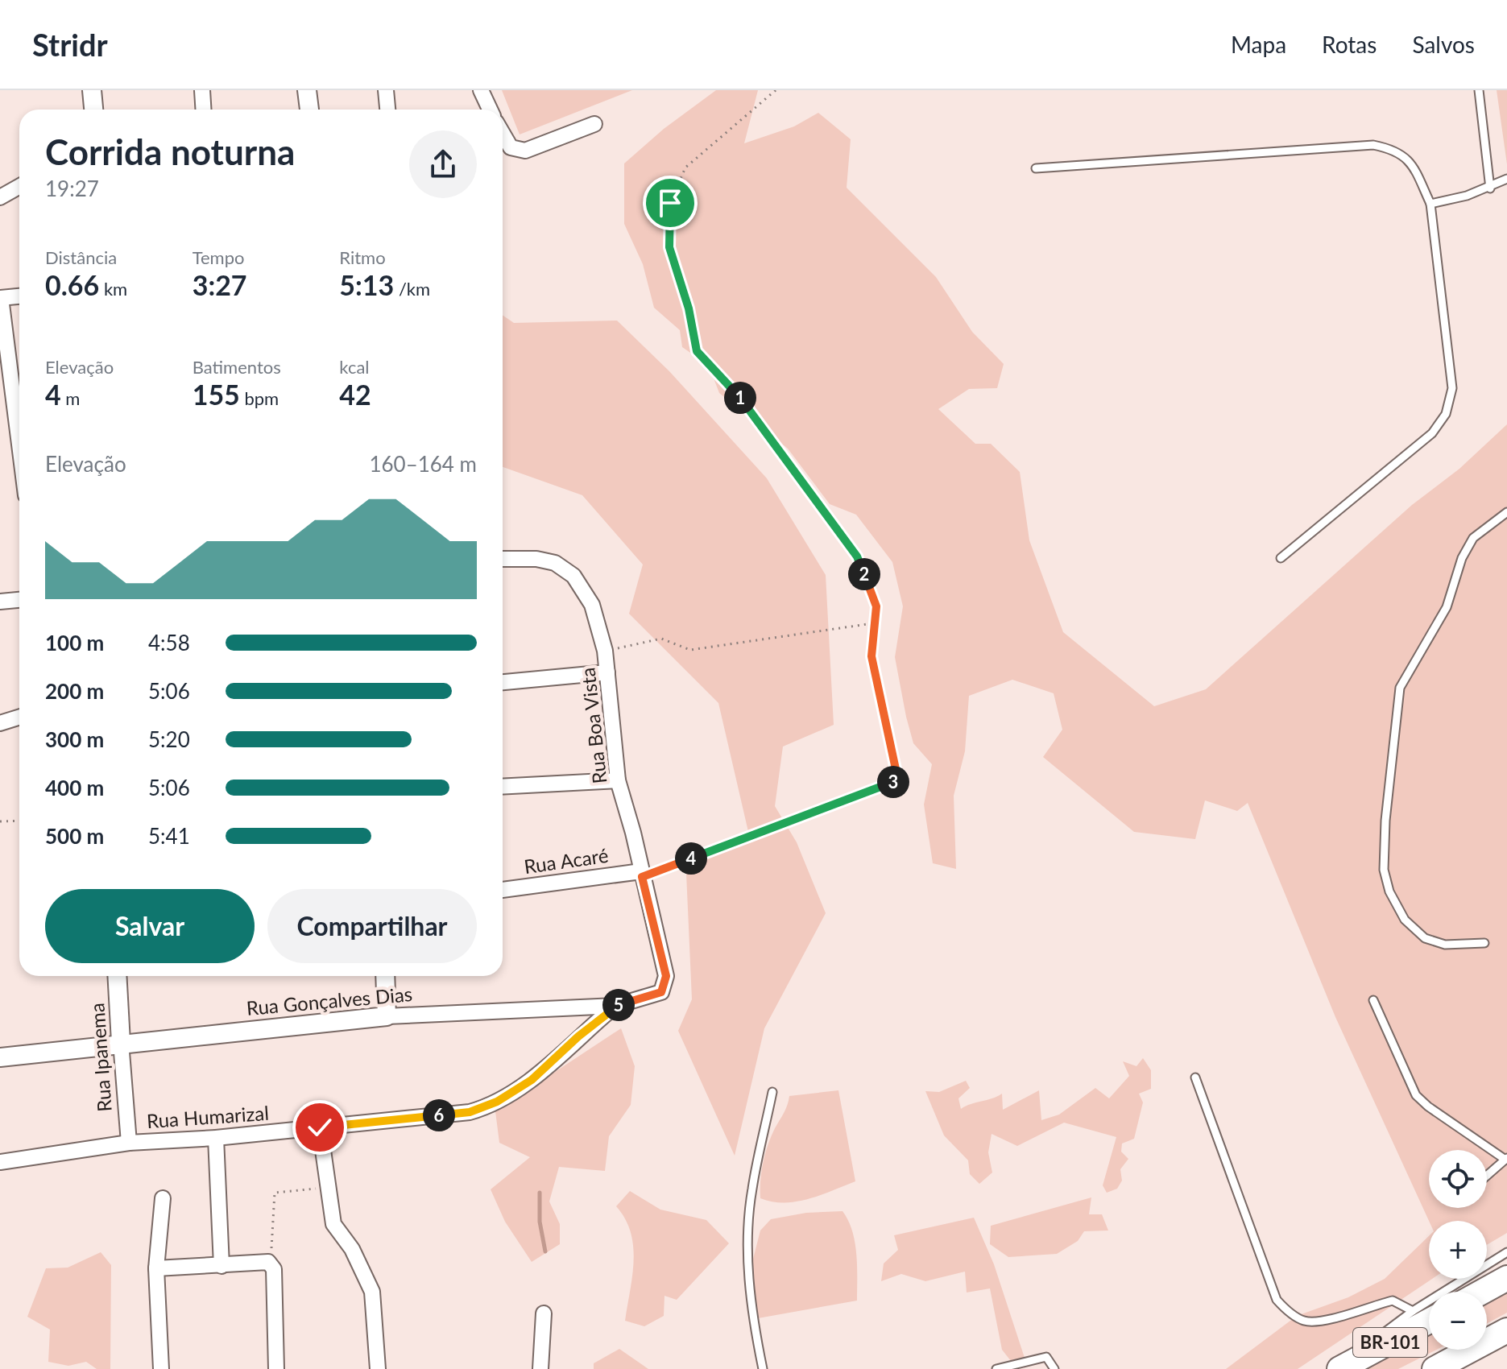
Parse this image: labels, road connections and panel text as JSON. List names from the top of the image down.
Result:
{
  "streets": {
    "highway": ["BR-101"],
    "street": [
      "Rua Boa Vista",
      "Rua Acaré",
      "Rua Gonçalves Dias",
      "Rua Ipanema",
      "Rua Humarizal"
    ]
  },
  "crossings": [
    ["Rua Boa Vista", "Rua Acaré"],
    ["Rua Boa Vista", "Rua Gonçalves Dias"],
    ["Rua Gonçalves Dias", "Rua Ipanema"],
    ["Rua Gonçalves Dias", "Rua Humarizal"],
    ["Rua Ipanema", "Rua Humarizal"]
  ],
  "page": {
    "header": "Stridr",
    "nav": ["Mapa", "Rotas", "Salvos"],
    "heading": ["Corrida noturna", "19:27"],
    "stats": [
      ["Distância", "0.66 km"],
      ["Tempo", "3:27"],
      ["Ritmo", "5:13 /km"],
      ["Elevação", "4 m"],
      ["Batimentos", "155 bpm"],
      ["kcal", "42"]
    ],
    "pins": [
      "1",
      "2",
      "3",
      "4",
      "5",
      "6"
    ],
    "chart": ["Elevação", "160–164 m"],
    "list": [
      {
        "name": "100 m",
        "note": "4:58"
      },
      {
        "name": "200 m",
        "note": "5:06"
      },
      {
        "name": "300 m",
        "note": "5:20"
      },
      {
        "name": "400 m",
        "note": "5:06"
      },
      {
        "name": "500 m",
        "note": "5:41"
      }
    ],
    "buttons": ["Salvar", "Compartilhar"],
    "map_buttons": ["+", "−"]
  }
}
